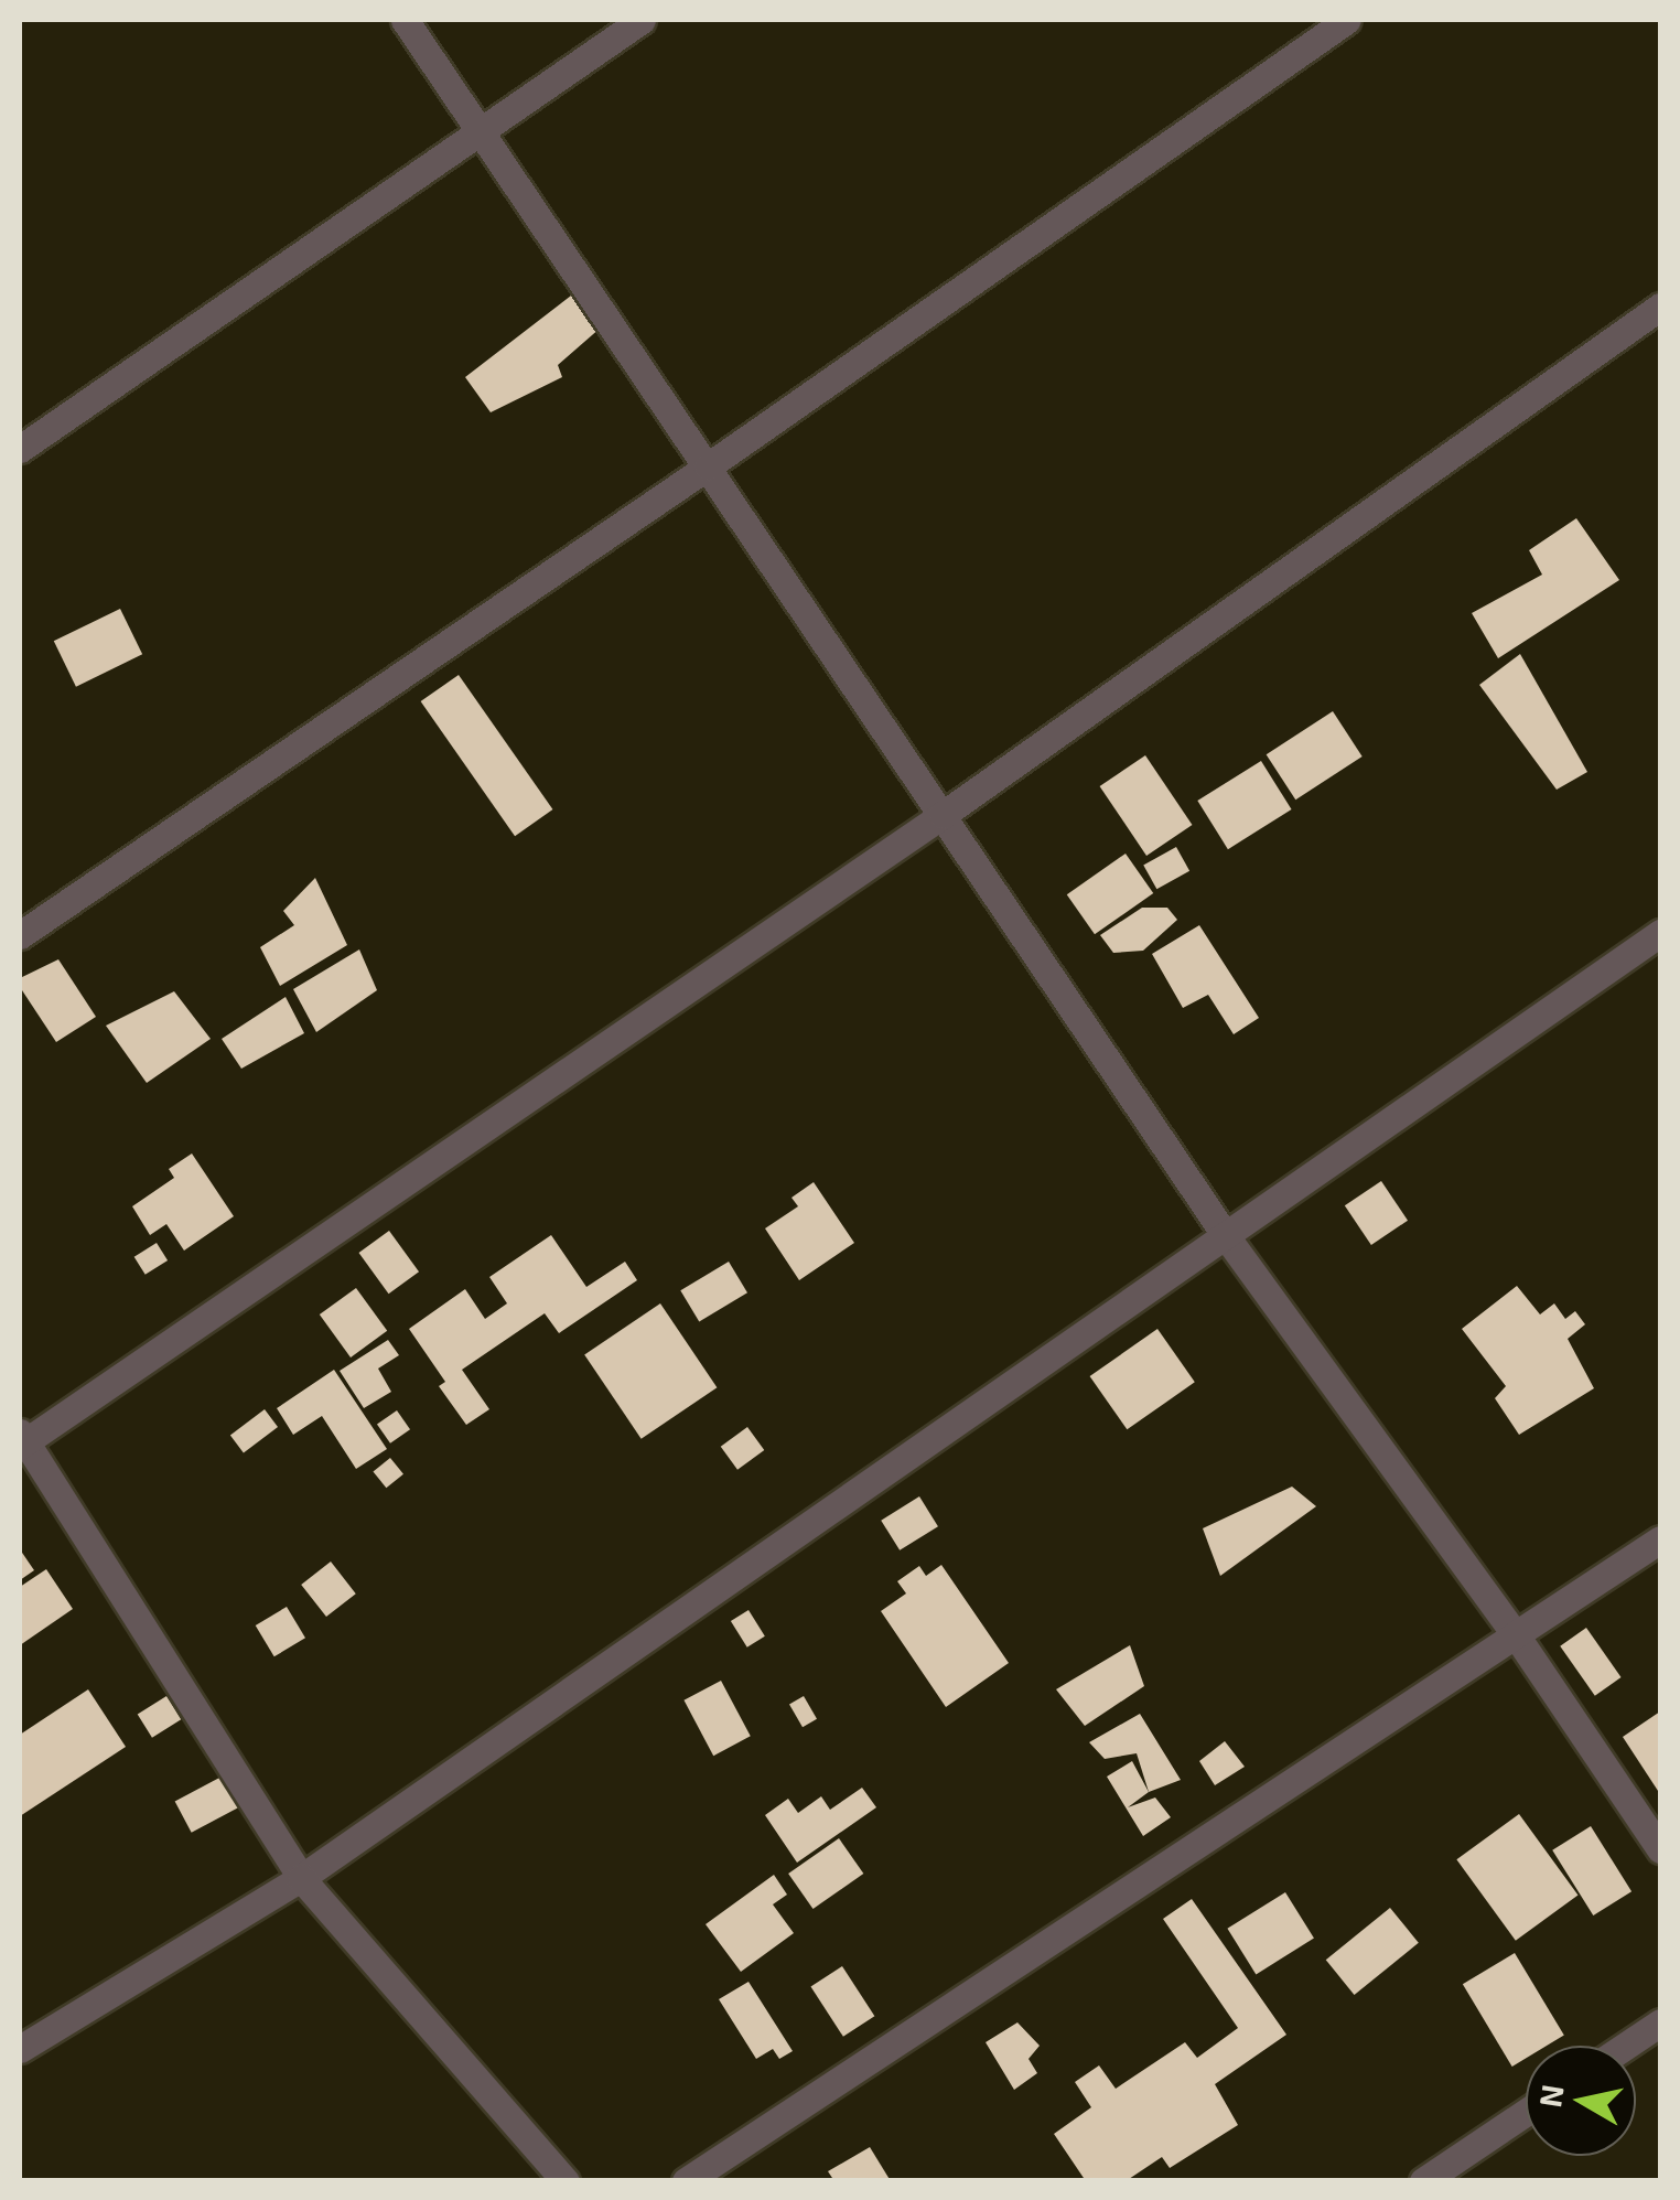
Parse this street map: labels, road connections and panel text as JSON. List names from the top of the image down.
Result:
{
  "north": "left"
}
